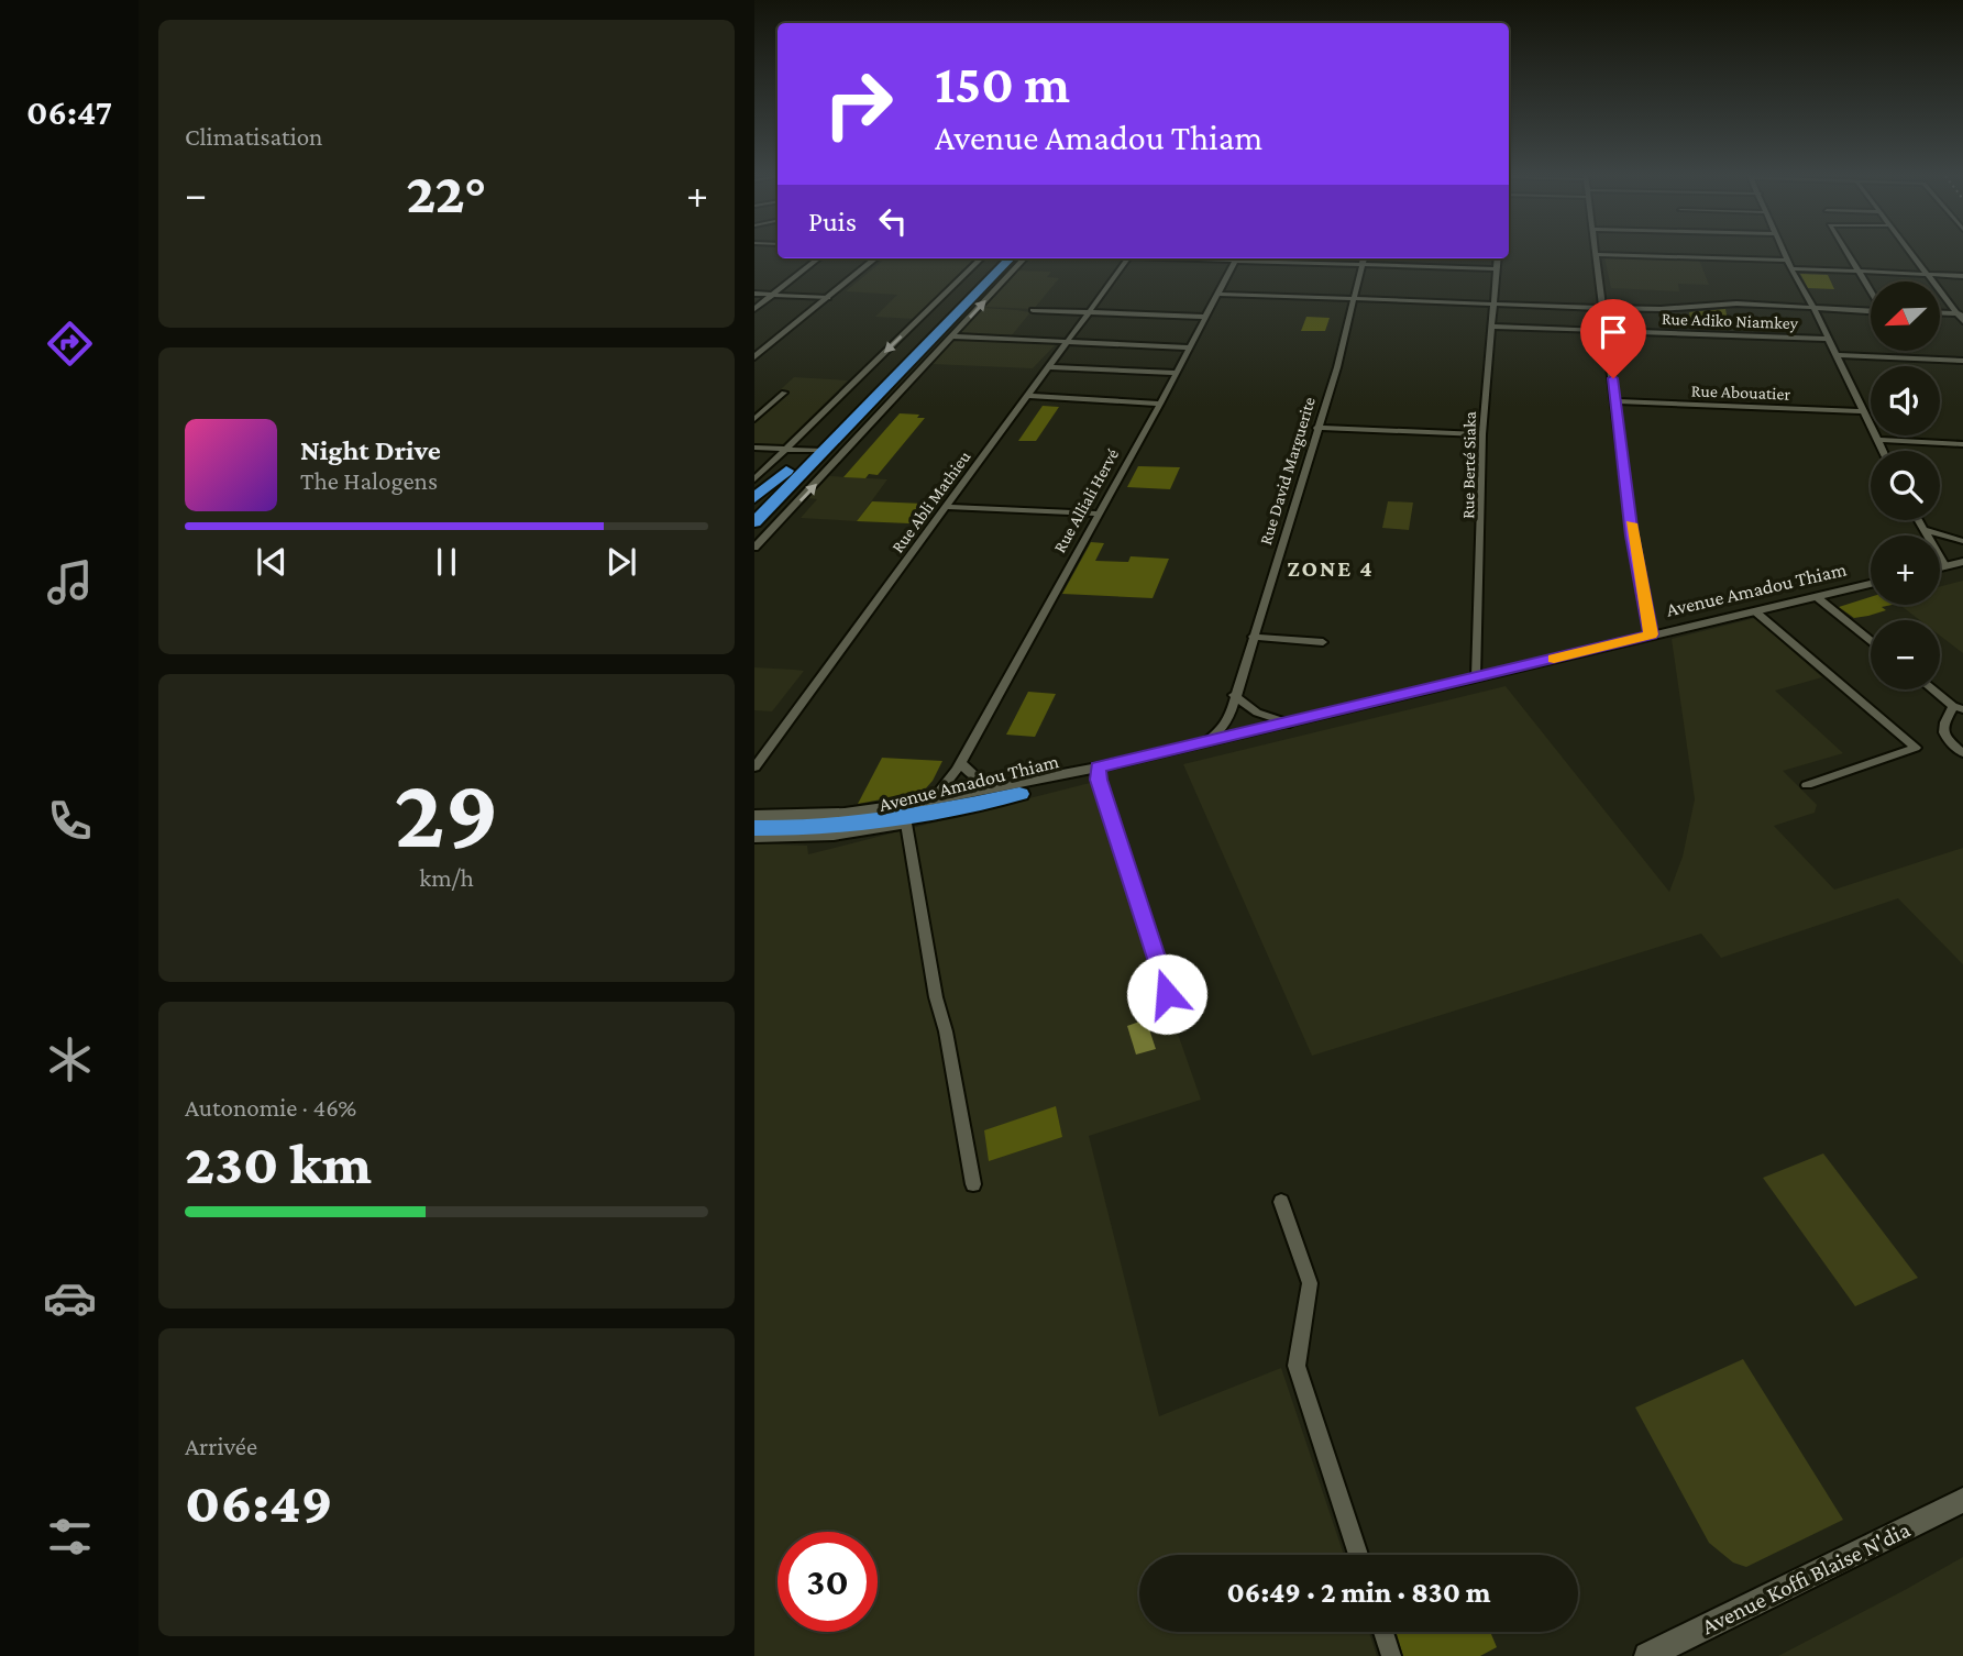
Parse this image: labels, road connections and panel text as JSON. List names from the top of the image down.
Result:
{
  "streets": {
    "main road": ["Avenue Amadou Thiam", "Avenue Koffi Blaise N'dia"],
    "street": [
      "Rue Adiko Niamkey",
      "Rue Abouatier",
      "Rue Berté Siaka",
      "Rue David Marguerite",
      "Rue Alliali Hervé",
      "Rue Abli Mathieu"
    ]
  },
  "crossings": [
    ["Rue Adiko Niamkey", "Rue Berté Siaka"],
    ["Rue Berté Siaka", "Avenue Amadou Thiam"],
    ["Rue David Marguerite", "Avenue Amadou Thiam"],
    ["Rue Alliali Hervé", "Avenue Amadou Thiam"]
  ],
  "districts": ["ZONE 4"],
  "north": "bottom left",
  "page": {
    "tabs": "06:47",
    "tile": [
      "Climatisation",
      ["29", "km/h"],
      ["Autonomie · 46%", "230 km"],
      ["Arrivée", "06:49"]
    ],
    "turn": ["150 m", "Avenue Amadou Thiam"],
    "heat": ["−", "22°", "+"],
    "then": "Puis",
    "map_buttons": ["+", "−"],
    "song": ["Night Drive", "The Halogens"],
    "limit": "30",
    "trip": "06:49 · 2 min · 830 m"
  }
}
